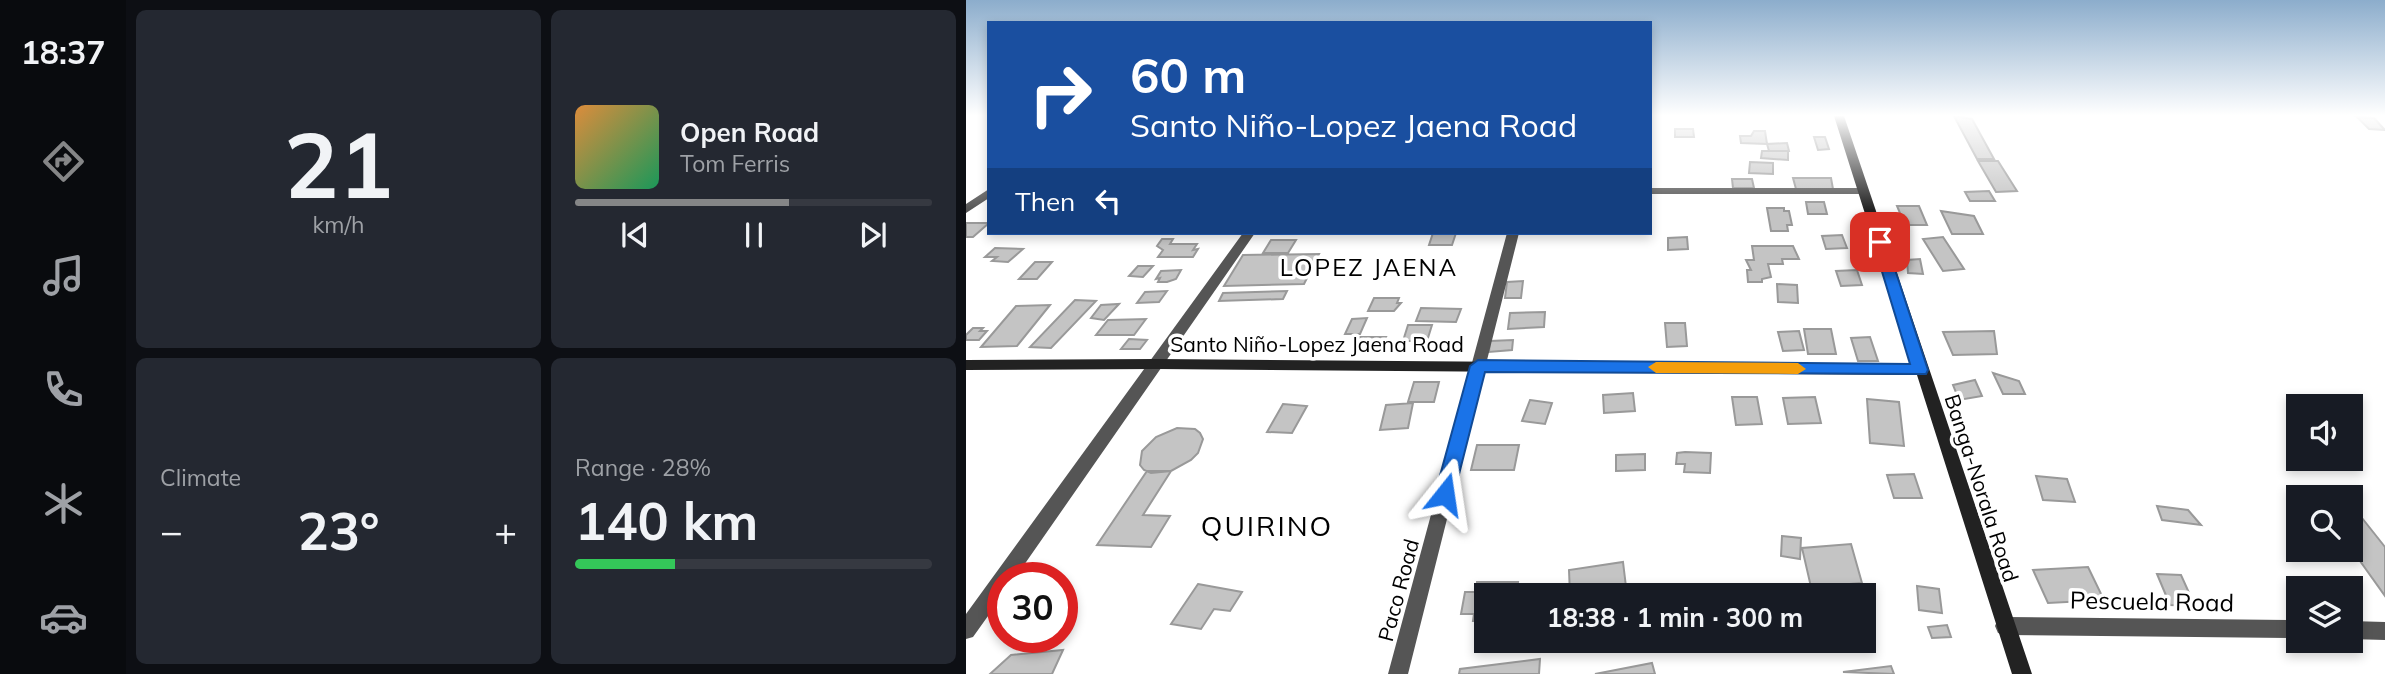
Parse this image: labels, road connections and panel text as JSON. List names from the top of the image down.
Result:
{
  "streets": {
    "street": [
      "Santo Niño-Lopez Jaena Road",
      "Banga-Norala Road",
      "Paco Road",
      "Pescuela Road"
    ]
  },
  "crossings": [
    ["Santo Niño-Lopez Jaena Road", "Banga-Norala Road"],
    ["Santo Niño-Lopez Jaena Road", "Paco Road"],
    ["Banga-Norala Road", "Pescuela Road"]
  ],
  "districts": ["LOPEZ JAENA", "QUIRINO"],
  "page": {
    "tabs": "18:37",
    "tile": [
      ["21", "km/h"],
      "Climate",
      ["Range · 28%", "140 km"]
    ],
    "turn": ["60 m", "Santo Niño-Lopez Jaena Road"],
    "song": ["Open Road", "Tom Ferris"],
    "then": "Then",
    "heat": ["−", "23°", "+"],
    "limit": "30",
    "trip": "18:38 · 1 min · 300 m"
  }
}
